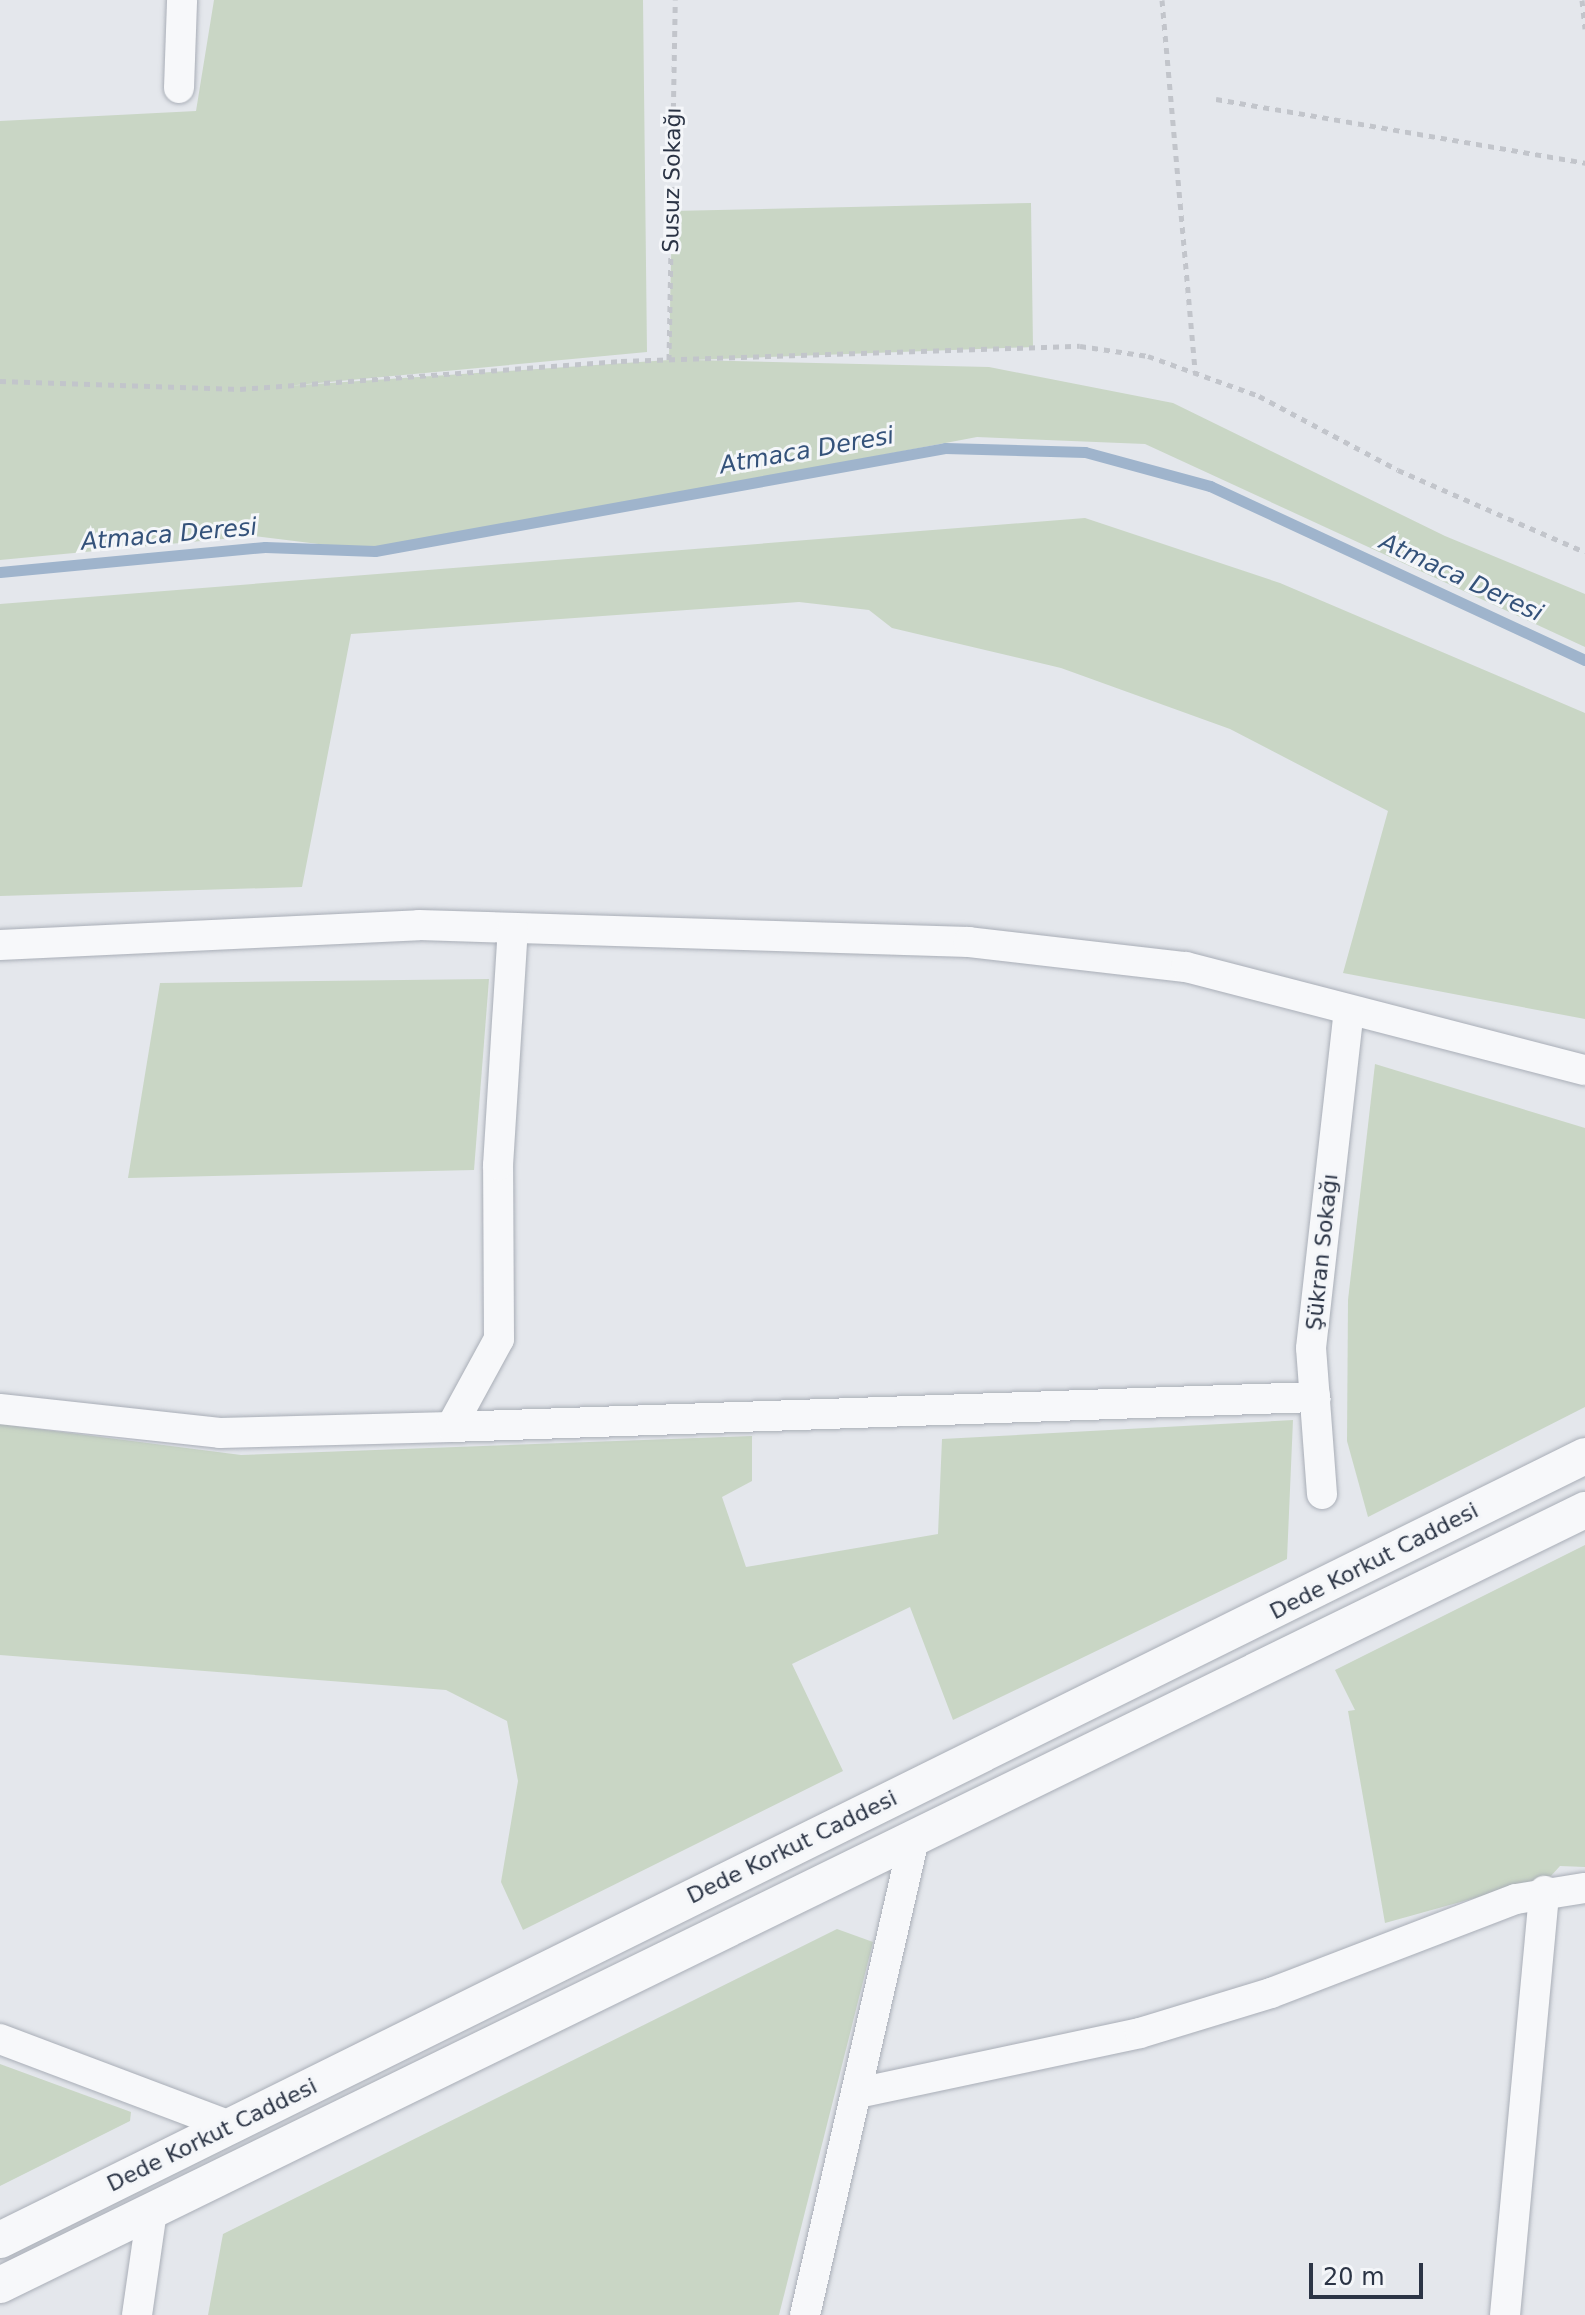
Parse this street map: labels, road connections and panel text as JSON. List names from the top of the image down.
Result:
{
  "streets": {
    "street": ["Şükran Sokağı", "Dede Korkut Caddesi"],
    "path": ["Susuz Sokağı"]
  },
  "water": ["Atmaca Deresi"],
  "scale_bar": "20 m"
}
